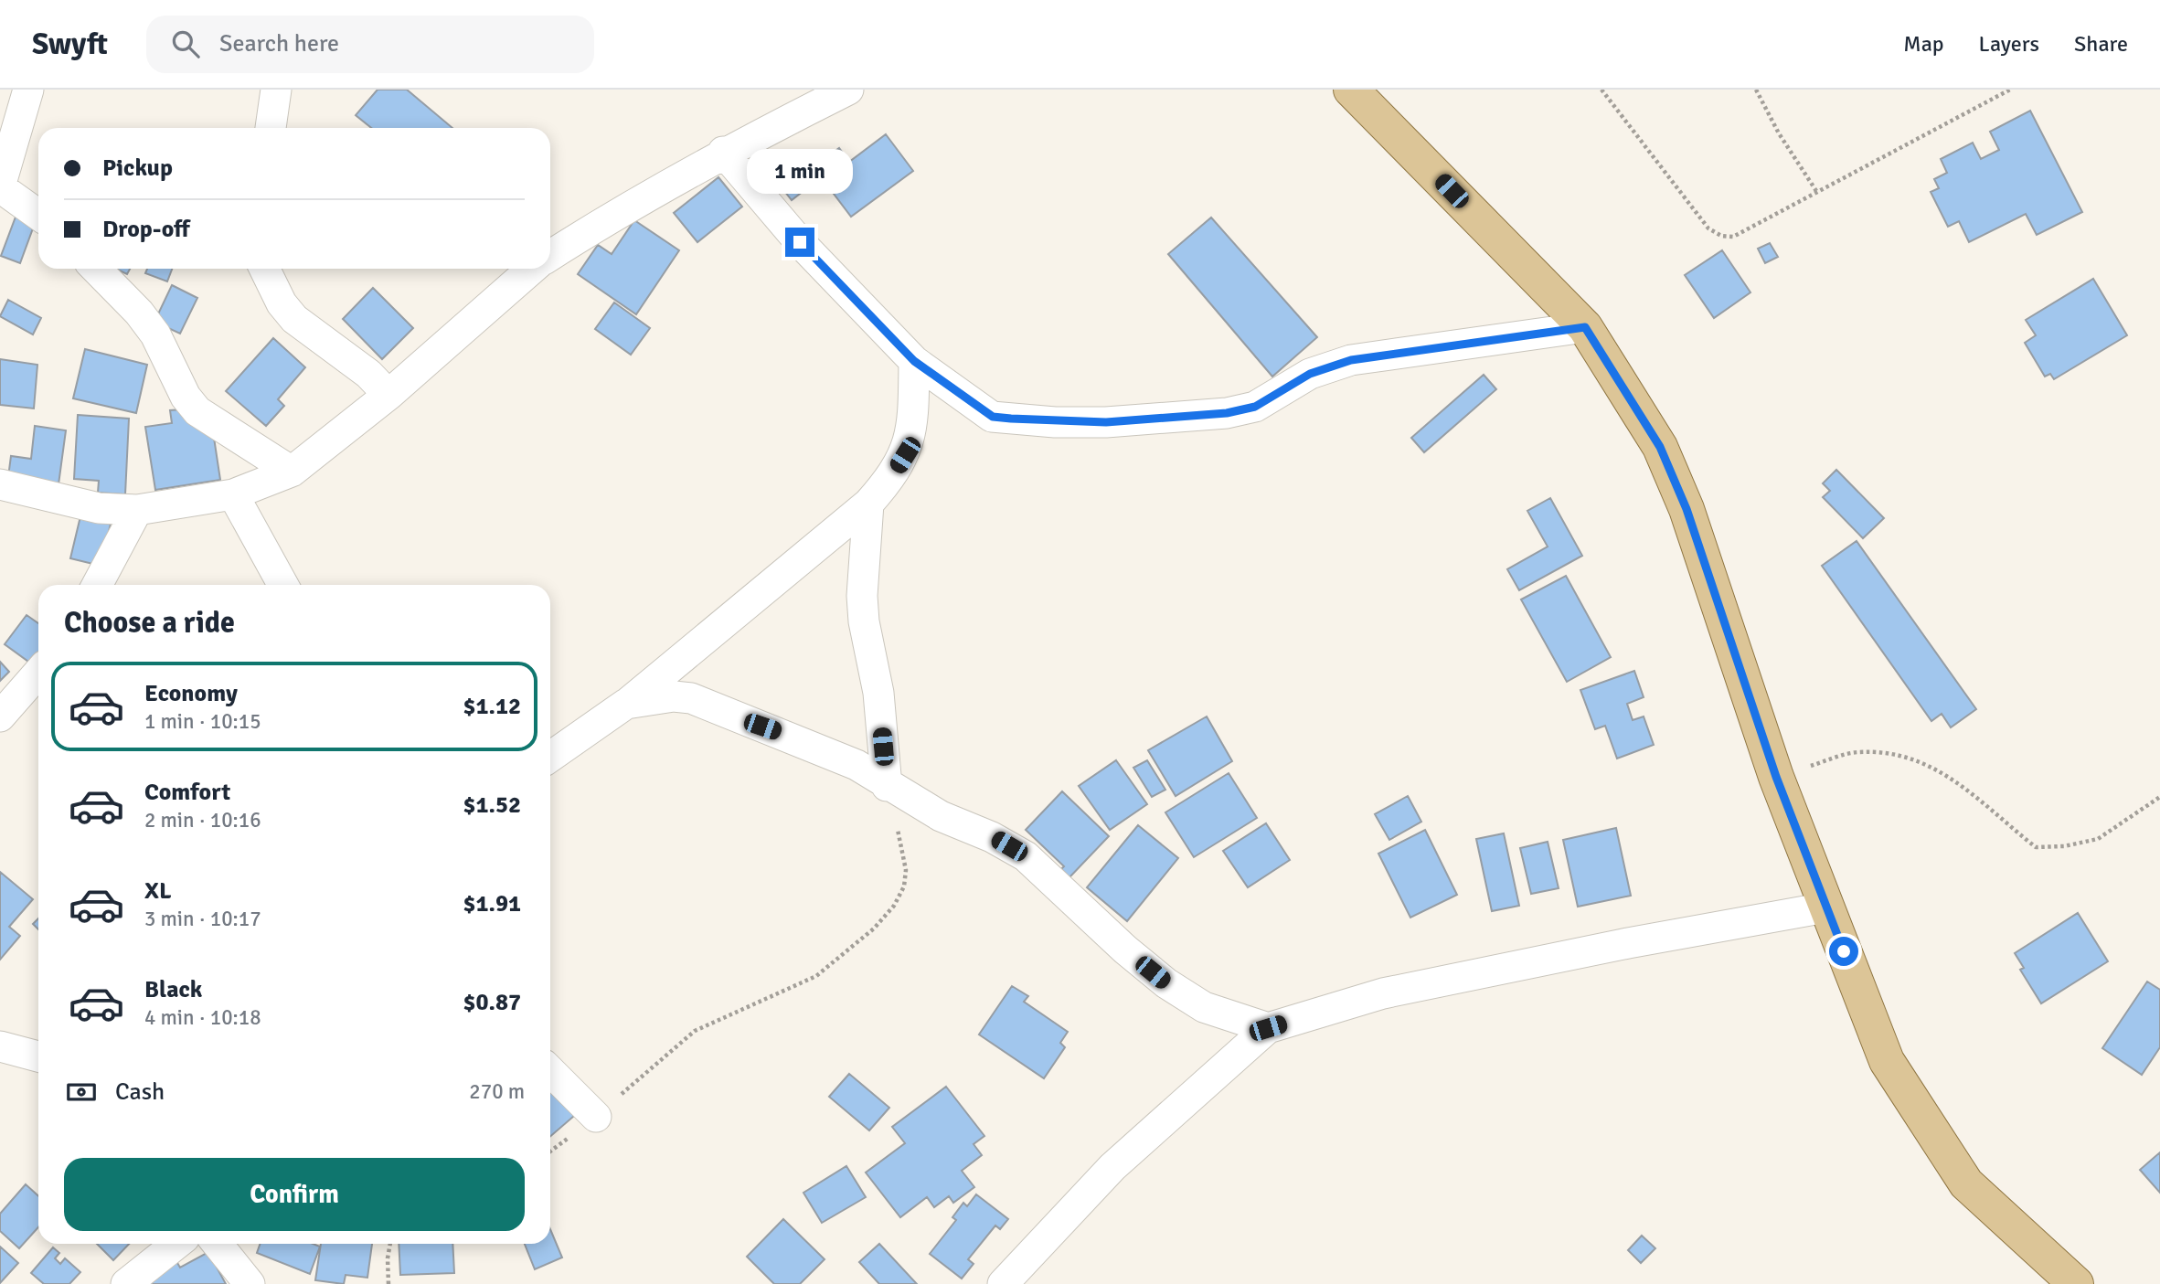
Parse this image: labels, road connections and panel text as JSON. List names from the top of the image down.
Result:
{
  "page": {
    "header": "Swyft",
    "search": "Search here",
    "nav": ["Map", "Layers", "Share"],
    "banner": ["Pickup", "Drop-off"],
    "bubble": "1 min",
    "heading": "Choose a ride",
    "list": [
      {
        "name": "Economy",
        "note": "1 min · 10:15",
        "value": "$1.12"
      },
      {
        "name": "Comfort",
        "note": "2 min · 10:16",
        "value": "$1.52"
      },
      {
        "name": "XL",
        "note": "3 min · 10:17",
        "value": "$1.91"
      },
      {
        "name": "Black",
        "note": "4 min · 10:18",
        "value": "$0.87"
      }
    ],
    "pay": ["Cash", "270 m"],
    "buttons": "Confirm"
  }
}
